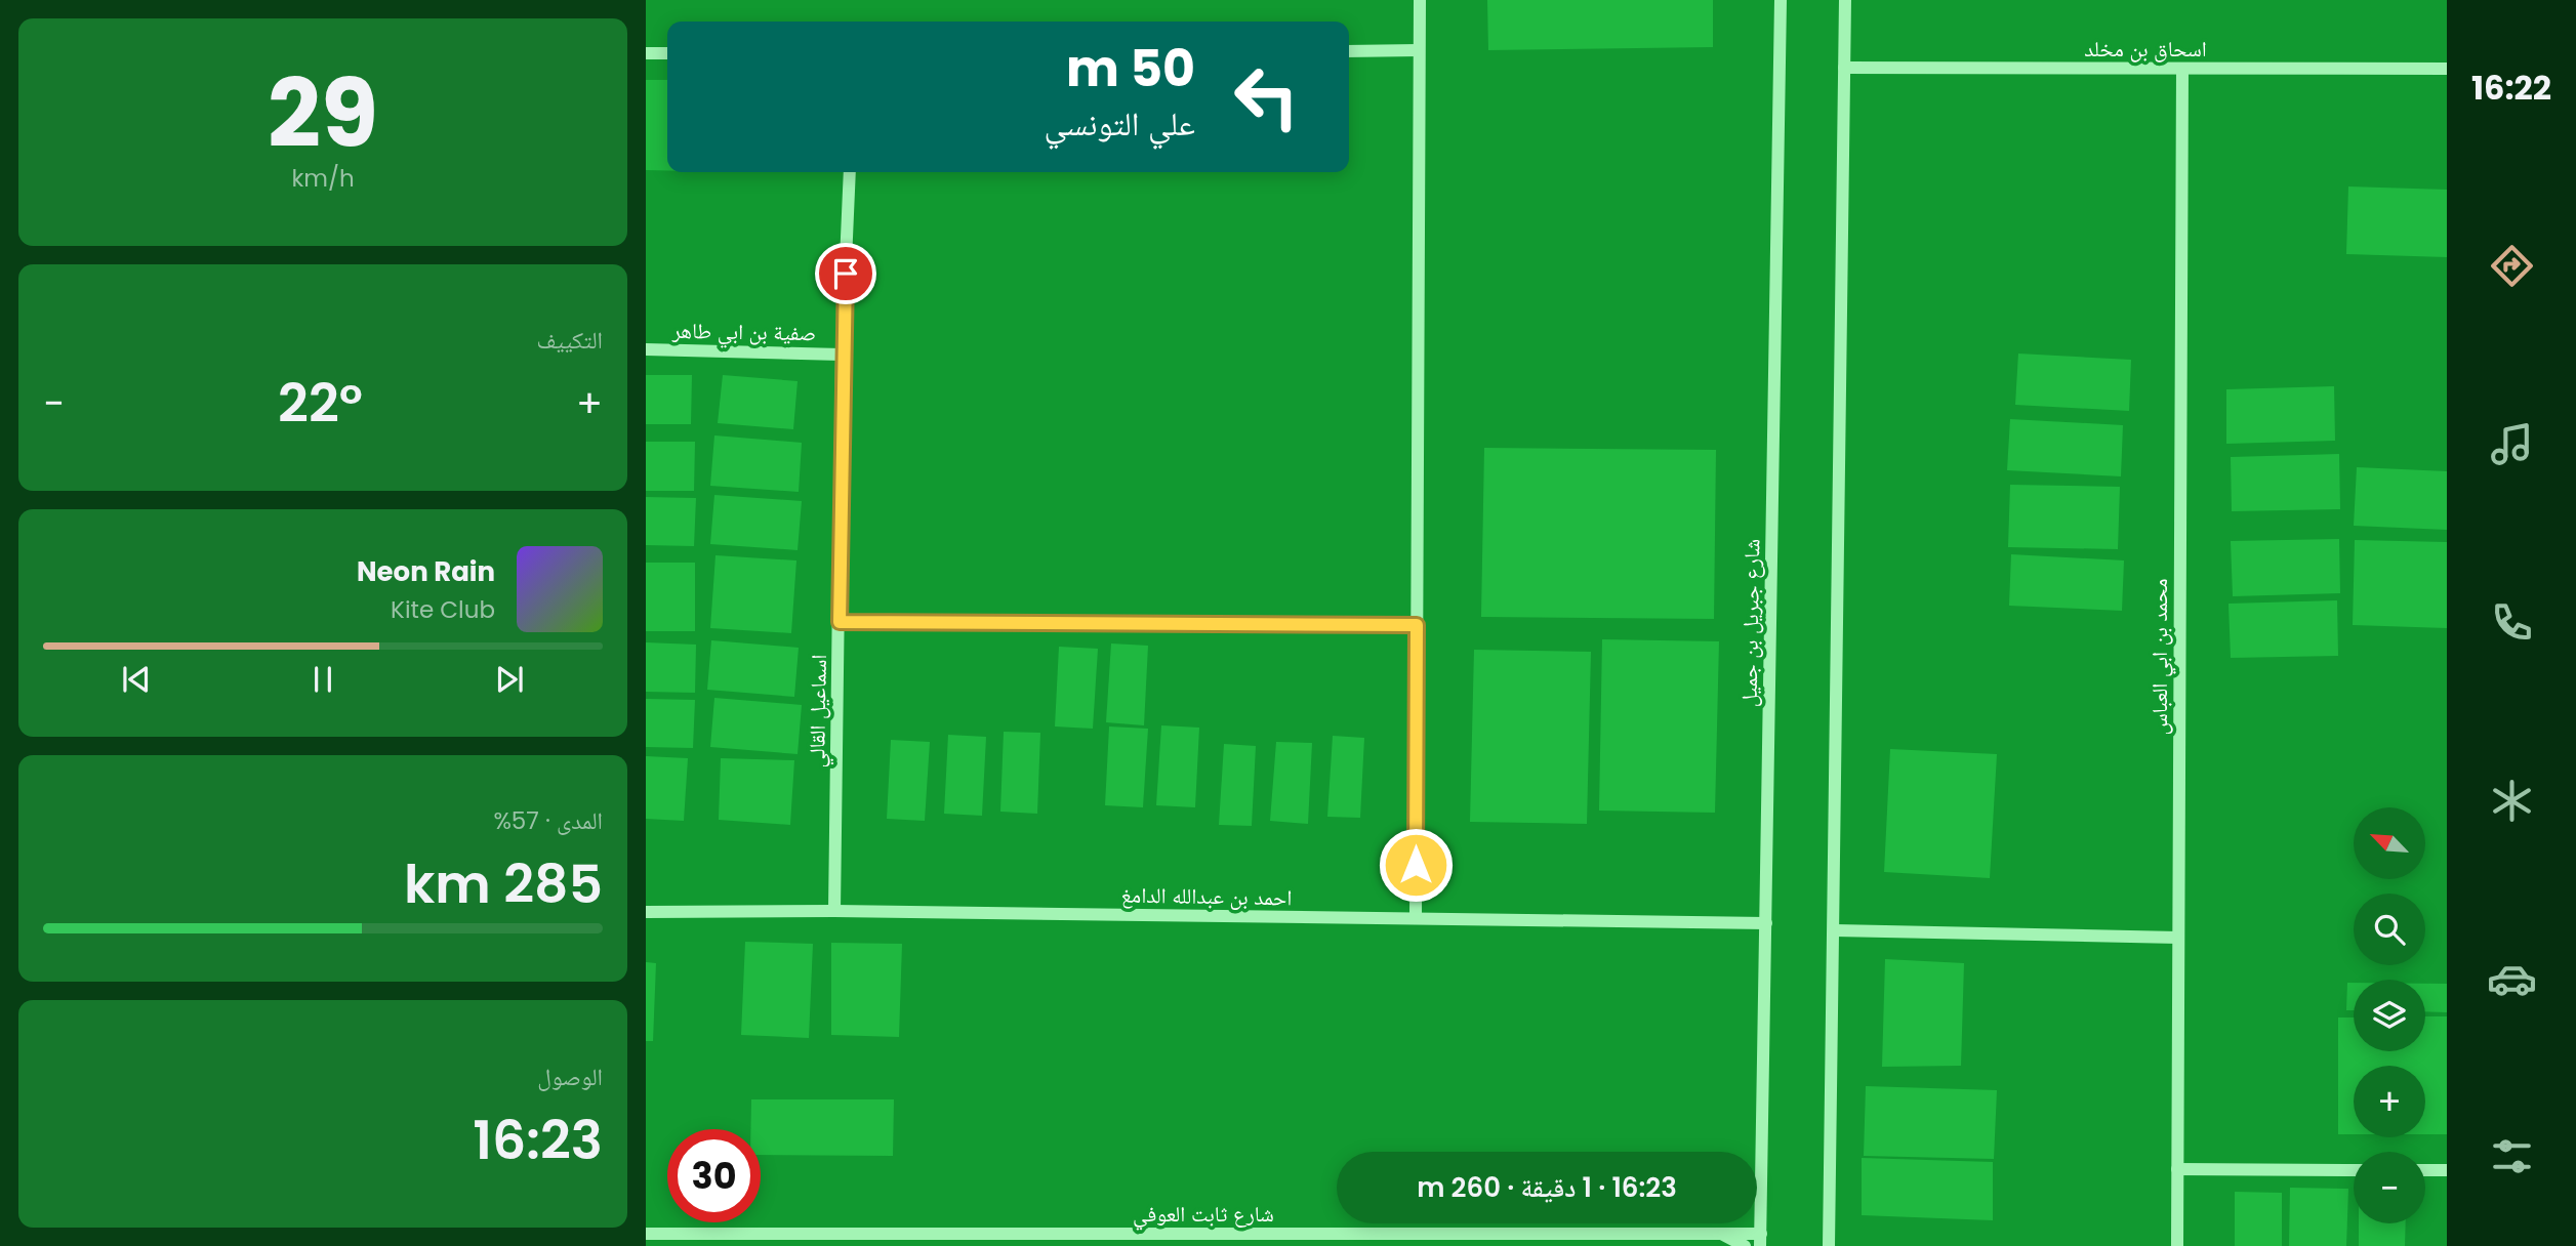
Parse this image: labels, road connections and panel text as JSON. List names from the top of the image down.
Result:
{
  "streets": {
    "street": [
      "اسحاق بن مخلد",
      "صفية بن ابي طاهر",
      "شارع جبريل بن جميل",
      "محمد بن ابي العباس",
      "اسماعيل القالي",
      "احمد بن عبدالله الدامغ",
      "شارع ثابت العوفي"
    ]
  },
  "crossings": [
    ["اسحاق بن مخلد", "محمد بن ابي العباس"],
    ["صفية بن ابي طاهر", "اسماعيل القالي"],
    ["شارع جبريل بن جميل", "احمد بن عبدالله الدامغ"],
    ["شارع جبريل بن جميل", "شارع ثابت العوفي"],
    ["اسماعيل القالي", "احمد بن عبدالله الدامغ"]
  ],
  "north": "top left",
  "page": {
    "tabs": "16:22",
    "tile": [
      ["29", "km/h"],
      "التكييف",
      ["المدى · 57%", "285 km"],
      ["الوصول", "16:23"]
    ],
    "turn": ["50 m", "علي التونسي"],
    "heat": ["−", "22°", "+"],
    "song": ["Neon Rain", "Kite Club"],
    "map_buttons": ["+", "−"],
    "limit": "30",
    "trip": "16:23 · 1 دقيقة · 260 m"
  }
}
